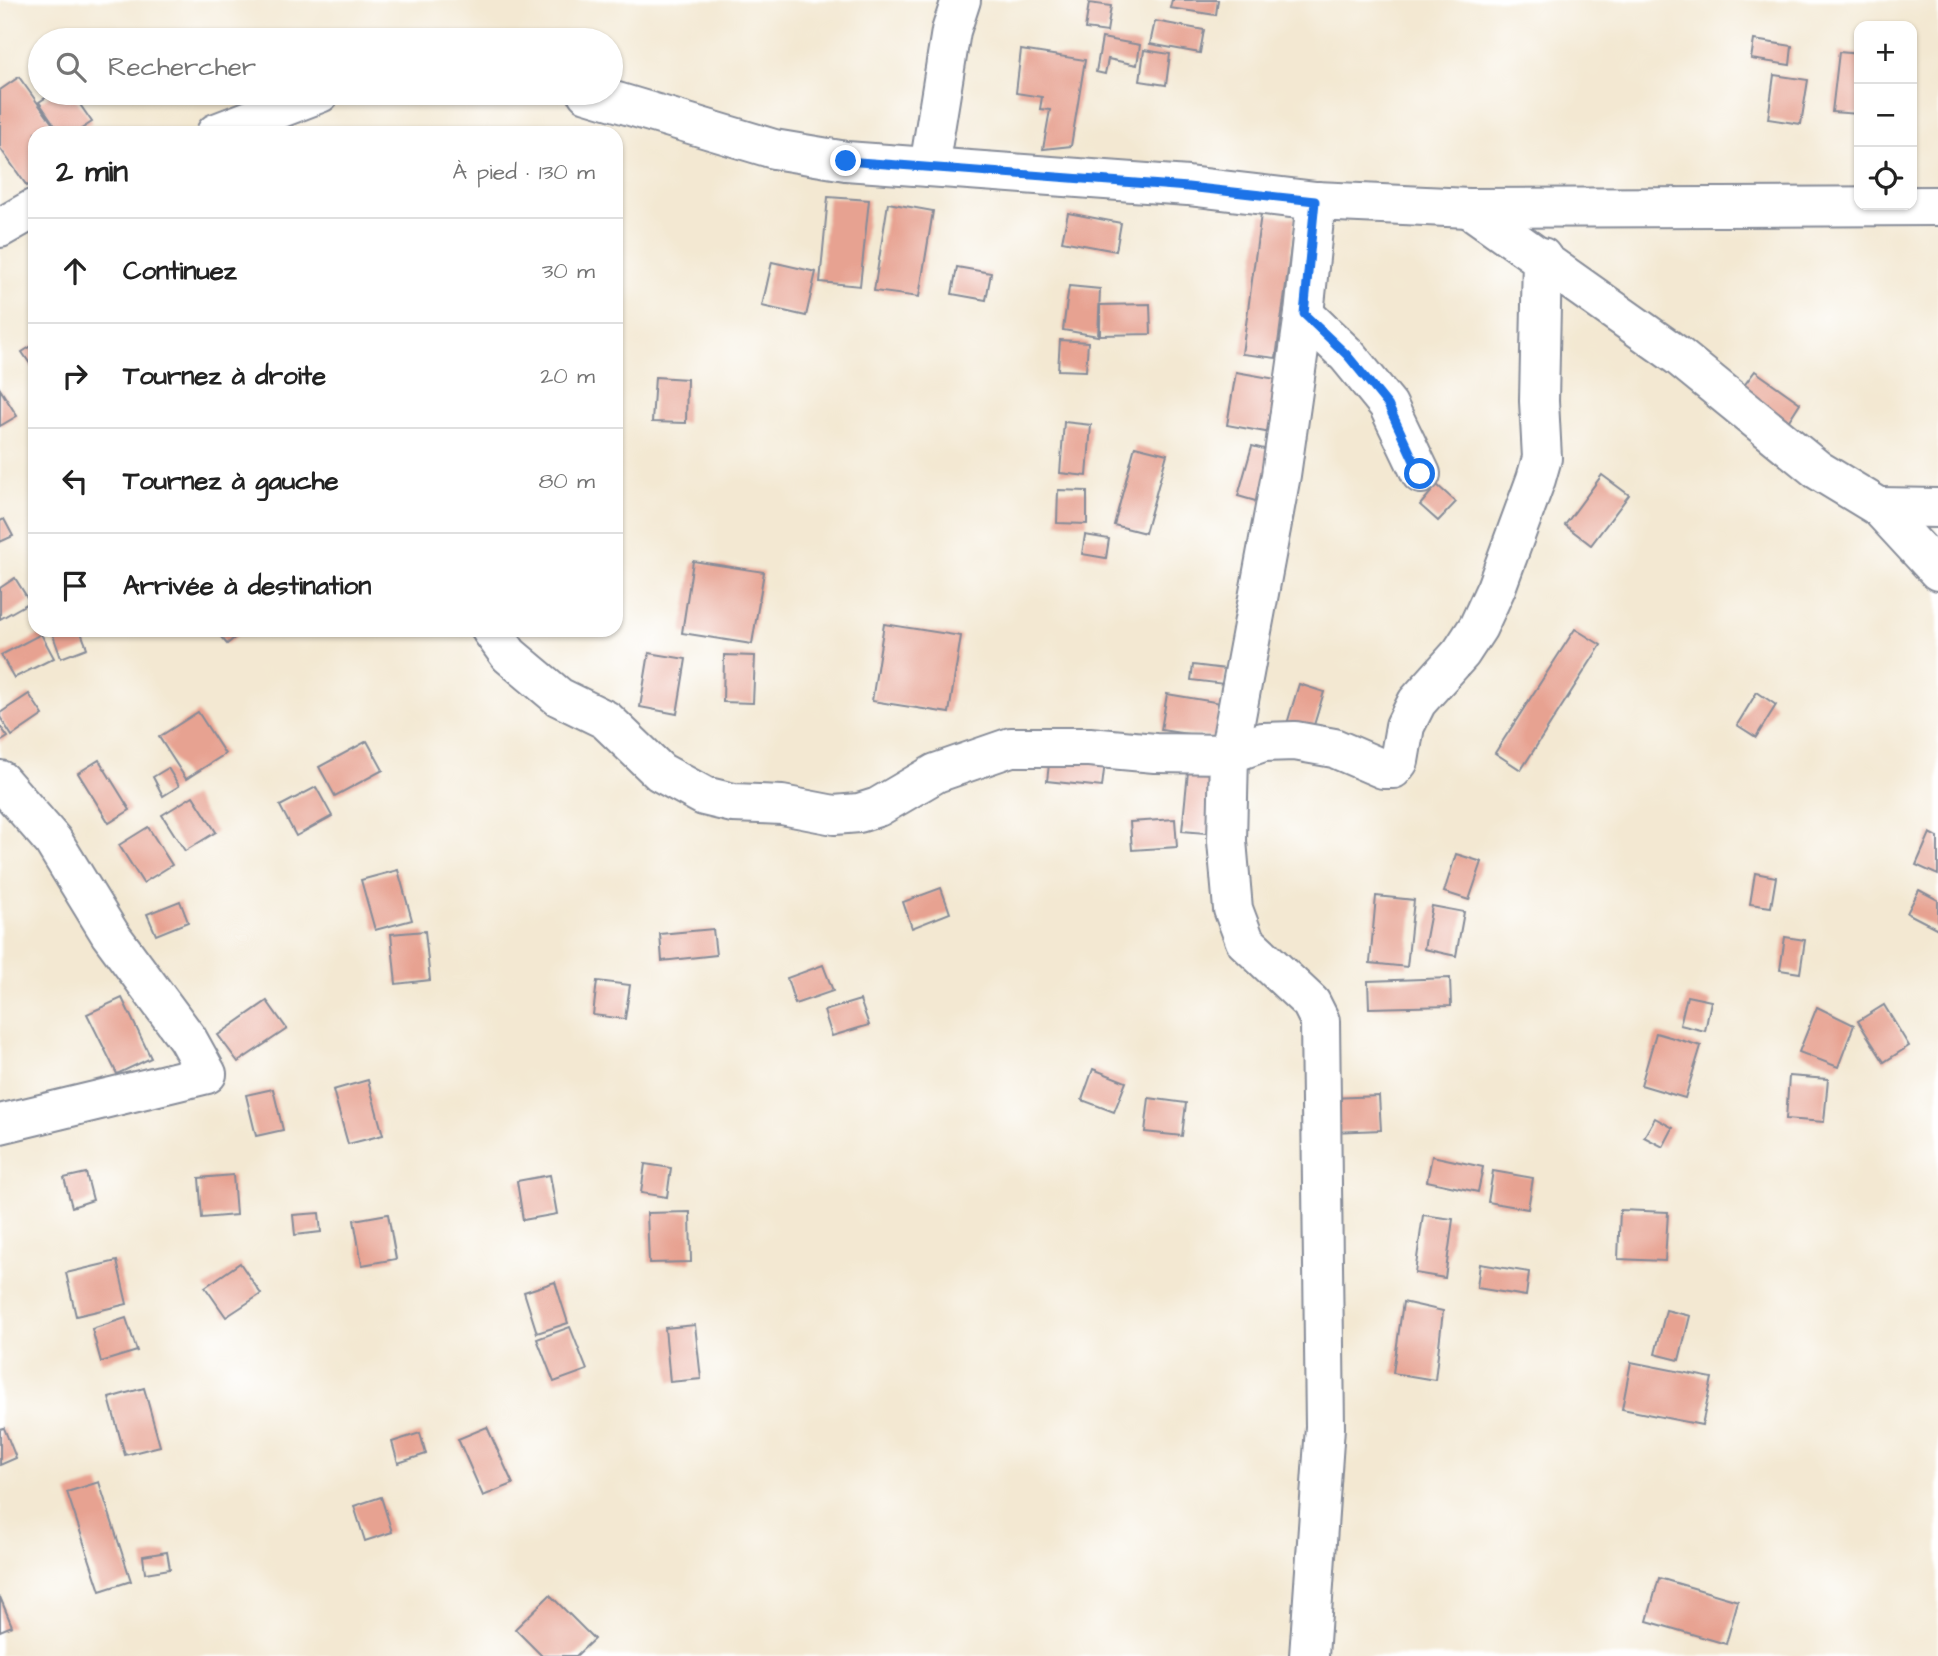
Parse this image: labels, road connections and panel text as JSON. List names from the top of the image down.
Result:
{
  "page": {
    "map_buttons": ["+", "−"],
    "search": "Rechercher",
    "heading": ["2 min", "À pied · 130 m"],
    "list": [
      ["Continuez", "30 m"],
      ["Tournez à droite", "20 m"],
      ["Tournez à gauche", "80 m"],
      "Arrivée à destination"
    ]
  }
}
